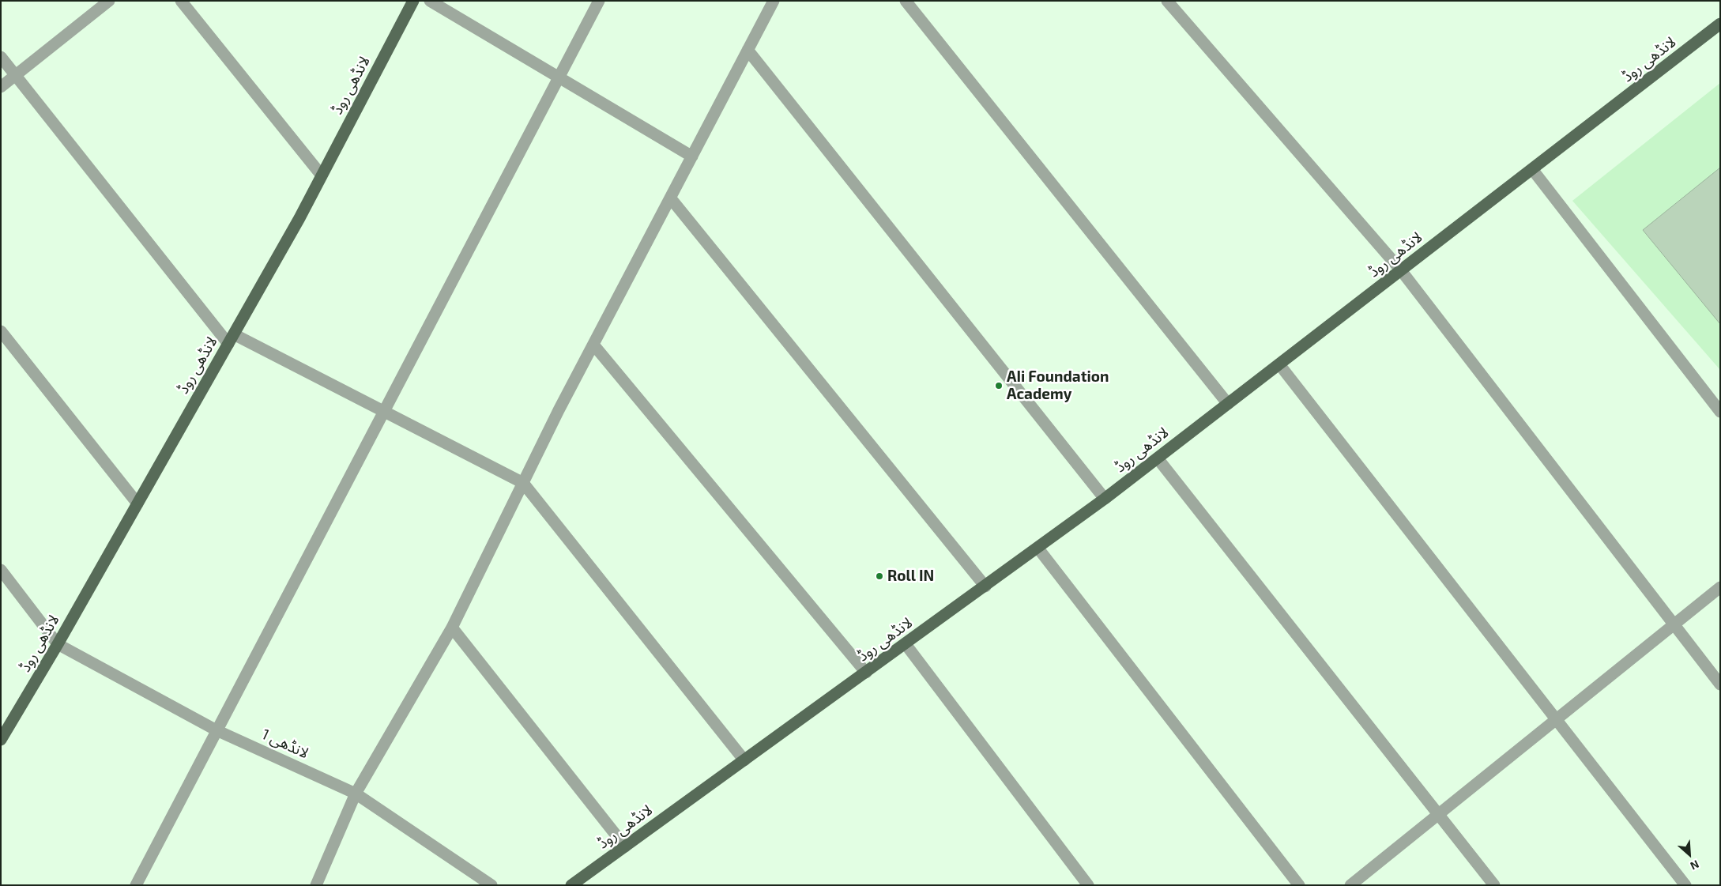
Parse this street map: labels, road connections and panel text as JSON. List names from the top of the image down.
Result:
{
  "streets": {
    "main road": ["لانڈھی روڈ"],
    "street": ["لانڈھی 1"]
  },
  "crossings": [
    ["لانڈھی روڈ", "لانڈھی 1"]
  ],
  "places": ["AIi Foundation Academy", "Roll IN"],
  "north": "bottom right"
}
